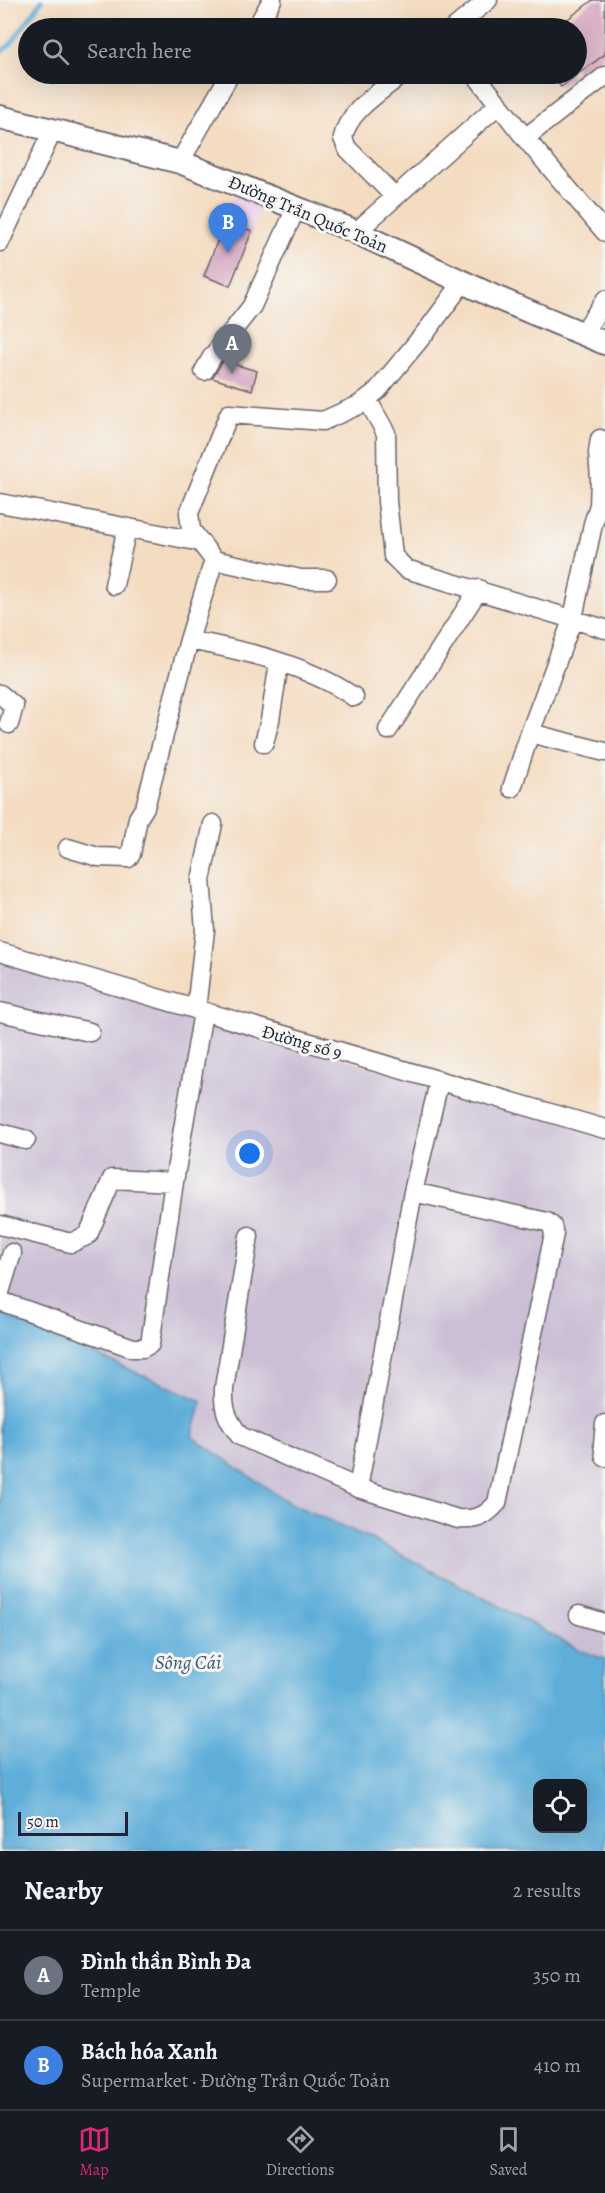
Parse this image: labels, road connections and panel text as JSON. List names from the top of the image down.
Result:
{
  "streets": {
    "main road": ["Đường Trần Quốc Toản"],
    "street": ["Đường số 9"]
  },
  "water": ["Sông Cái"],
  "scale_bar": "50 m",
  "page": {
    "search": "Search here",
    "pins": ["B", "A"],
    "scale": "50 m",
    "heading": ["Nearby", "2 results"],
    "list": [
      {
        "mark": "A",
        "name": "Đình thần Bình Đa",
        "note": "Temple",
        "value": "350 m"
      },
      {
        "mark": "B",
        "name": "Bách hóa Xanh",
        "note": "Supermarket · Đường Trần Quốc Toản",
        "value": "410 m"
      }
    ],
    "nav": ["Map", "Directions", "Saved"]
  }
}
